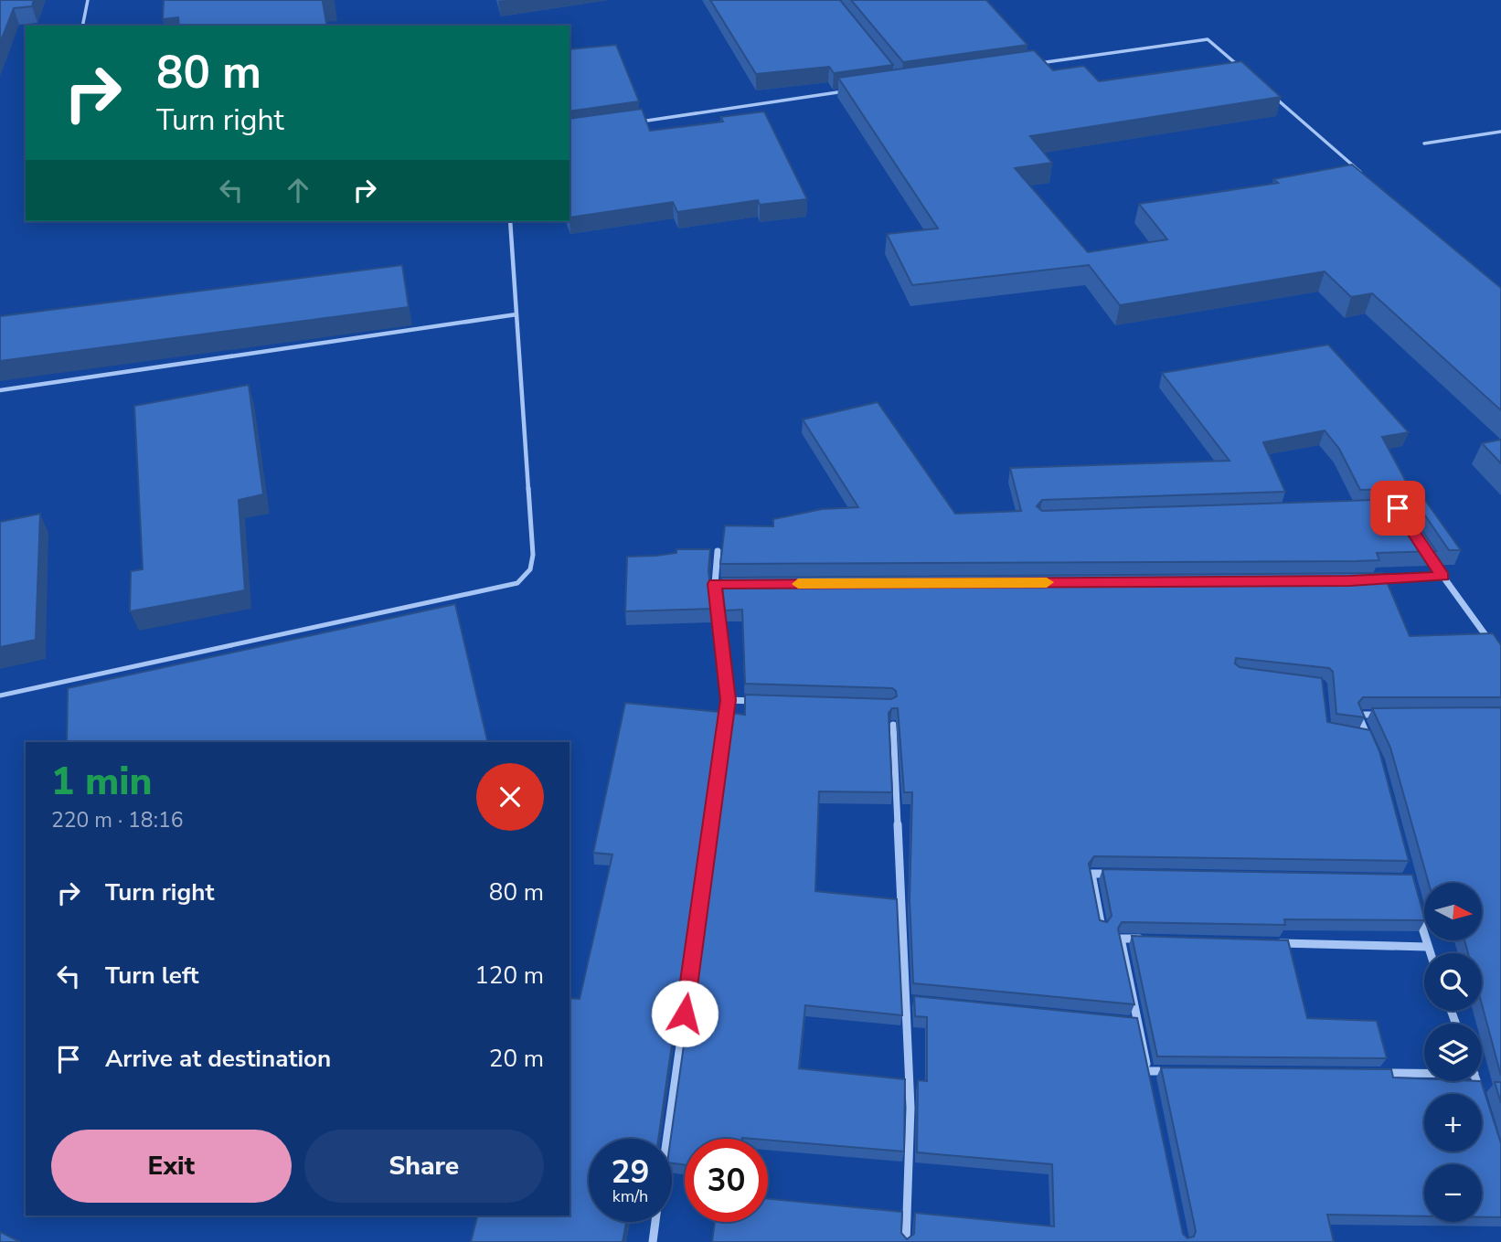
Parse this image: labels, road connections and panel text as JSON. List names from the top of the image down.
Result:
{
  "north": "right",
  "page": {
    "turn": ["80 m", "Turn right"],
    "heading": ["1 min", "220 m · 18:16"],
    "list": [
      {
        "name": "Turn right",
        "value": "80 m"
      },
      {
        "name": "Turn left",
        "value": "120 m"
      },
      {
        "name": "Arrive at destination",
        "value": "20 m"
      }
    ],
    "map_buttons": ["+", "−"],
    "buttons": ["Exit", "Share"],
    "speed": "29 km/h",
    "limit": "30"
  }
}
